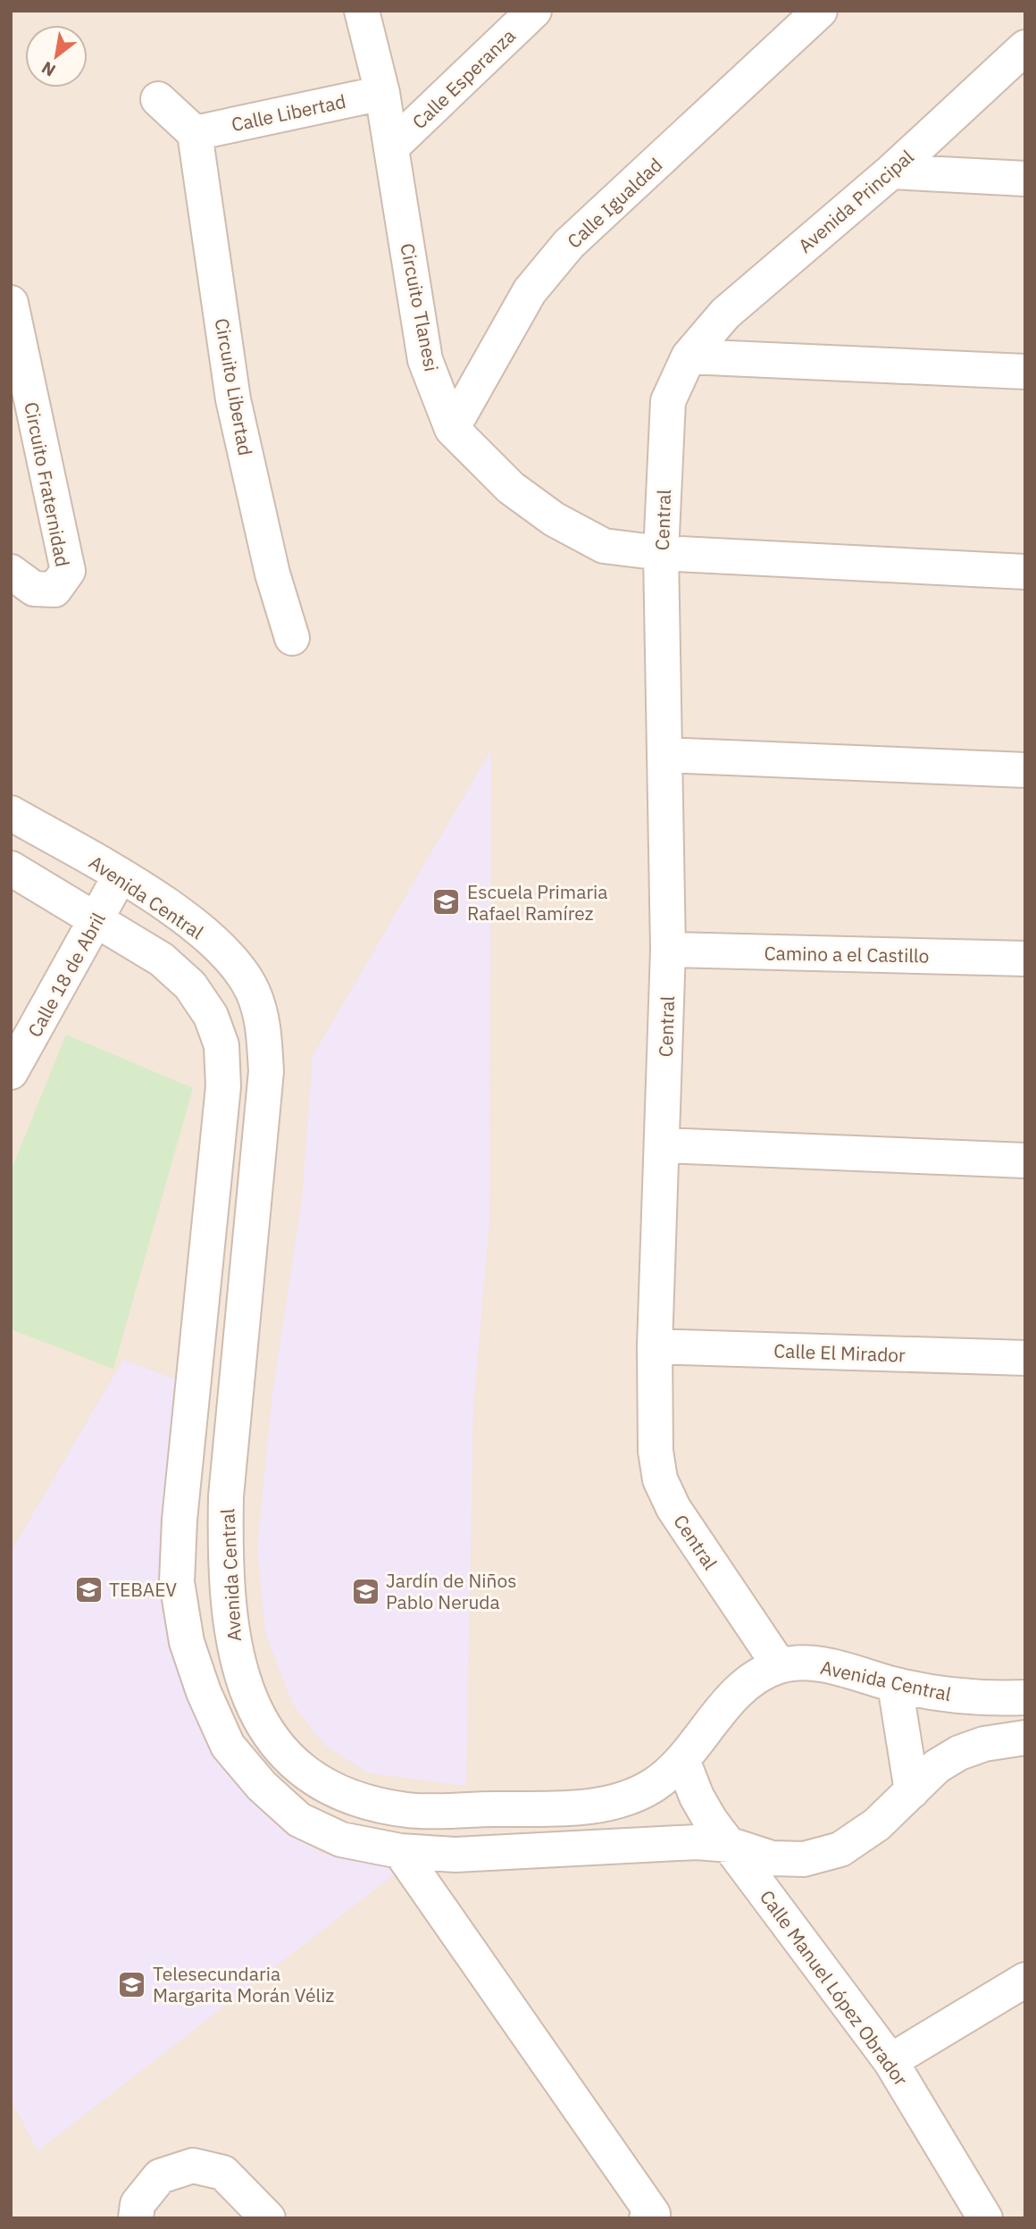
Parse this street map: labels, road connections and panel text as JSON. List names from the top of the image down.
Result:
{
  "streets": {
    "street": [
      "Calle Esperanza",
      "Calle Libertad",
      "Avenida Principal",
      "Calle Igualdad",
      "Circuito Tlanesi",
      "Circuito Libertad",
      "Circuito Fraternidad",
      "Central",
      "Avenida Central",
      "Camino a el Castillo",
      "Calle 18 de Abril",
      "Calle El Mirador",
      "Calle Manuel López Obrador"
    ]
  },
  "crossings": [
    ["Calle Esperanza", "Circuito Tlanesi"],
    ["Calle Libertad", "Circuito Tlanesi"],
    ["Calle Libertad", "Circuito Libertad"],
    ["Avenida Principal", "Central"],
    ["Calle Igualdad", "Circuito Tlanesi"],
    ["Circuito Tlanesi", "Central"],
    ["Central", "Avenida Central"],
    ["Central", "Camino a el Castillo"],
    ["Central", "Calle El Mirador"],
    ["Central", "Calle Manuel López Obrador"],
    ["Avenida Central", "Calle 18 de Abril"],
    ["Avenida Central", "Calle Manuel López Obrador"]
  ],
  "places": {
    "school or university": [
      "Escuela Primaria Rafael Ramírez",
      "TEBAEV",
      "Jardín de Niños Pablo Neruda",
      "Telesecundaria Margarita Morán Véliz"
    ]
  },
  "north": "bottom left"
}
